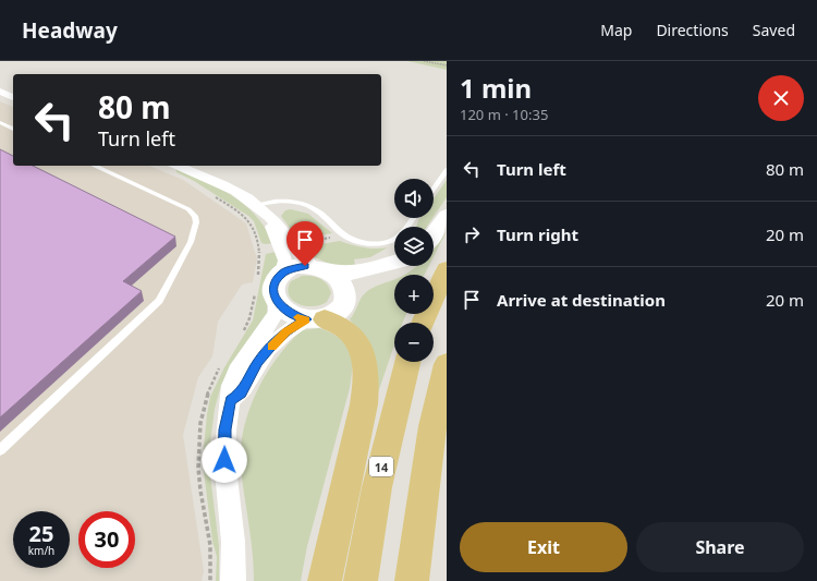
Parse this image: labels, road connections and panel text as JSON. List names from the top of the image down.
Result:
{
  "streets": {
    "main road": ["14"]
  },
  "page": {
    "header": "Headway",
    "nav": ["Map", "Directions", "Saved"],
    "heading": ["1 min", "120 m · 10:35"],
    "turn": ["80 m", "Turn left"],
    "list": [
      {
        "name": "Turn left",
        "value": "80 m"
      },
      {
        "name": "Turn right",
        "value": "20 m"
      },
      {
        "name": "Arrive at destination",
        "value": "20 m"
      }
    ],
    "map_buttons": ["+", "−"],
    "speed": "25 km/h",
    "limit": "30",
    "buttons": ["Exit", "Share"]
  }
}
